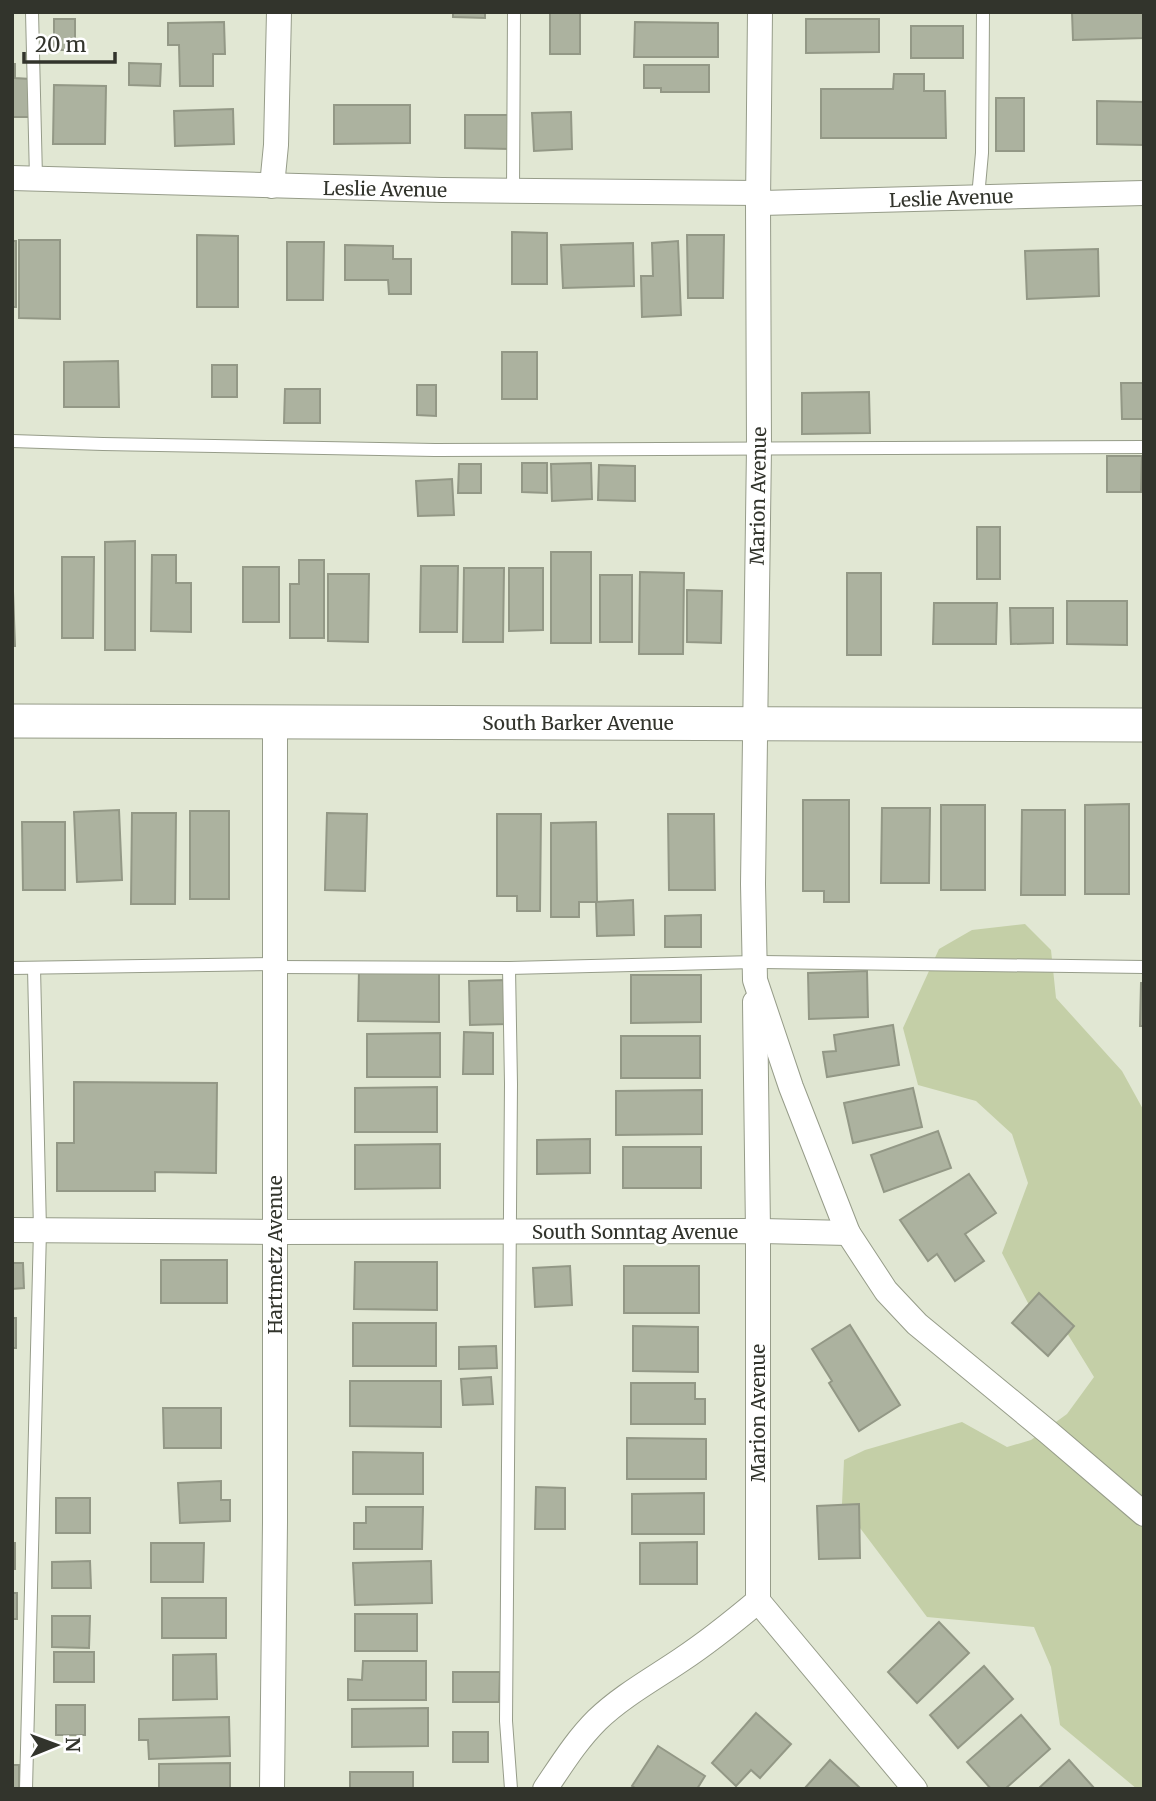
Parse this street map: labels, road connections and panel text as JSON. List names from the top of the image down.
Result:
{
  "streets": {
    "main road": ["South Barker Avenue"],
    "street": [
      "Leslie Avenue",
      "Marion Avenue",
      "South Sonntag Avenue",
      "Hartmetz Avenue"
    ]
  },
  "crossings": [
    ["Leslie Avenue", "Marion Avenue"],
    ["Marion Avenue", "South Barker Avenue"],
    ["Marion Avenue", "South Sonntag Avenue"],
    ["South Barker Avenue", "Hartmetz Avenue"],
    ["South Sonntag Avenue", "Hartmetz Avenue"]
  ],
  "scale_bar": "20 m",
  "north": "right"
}
